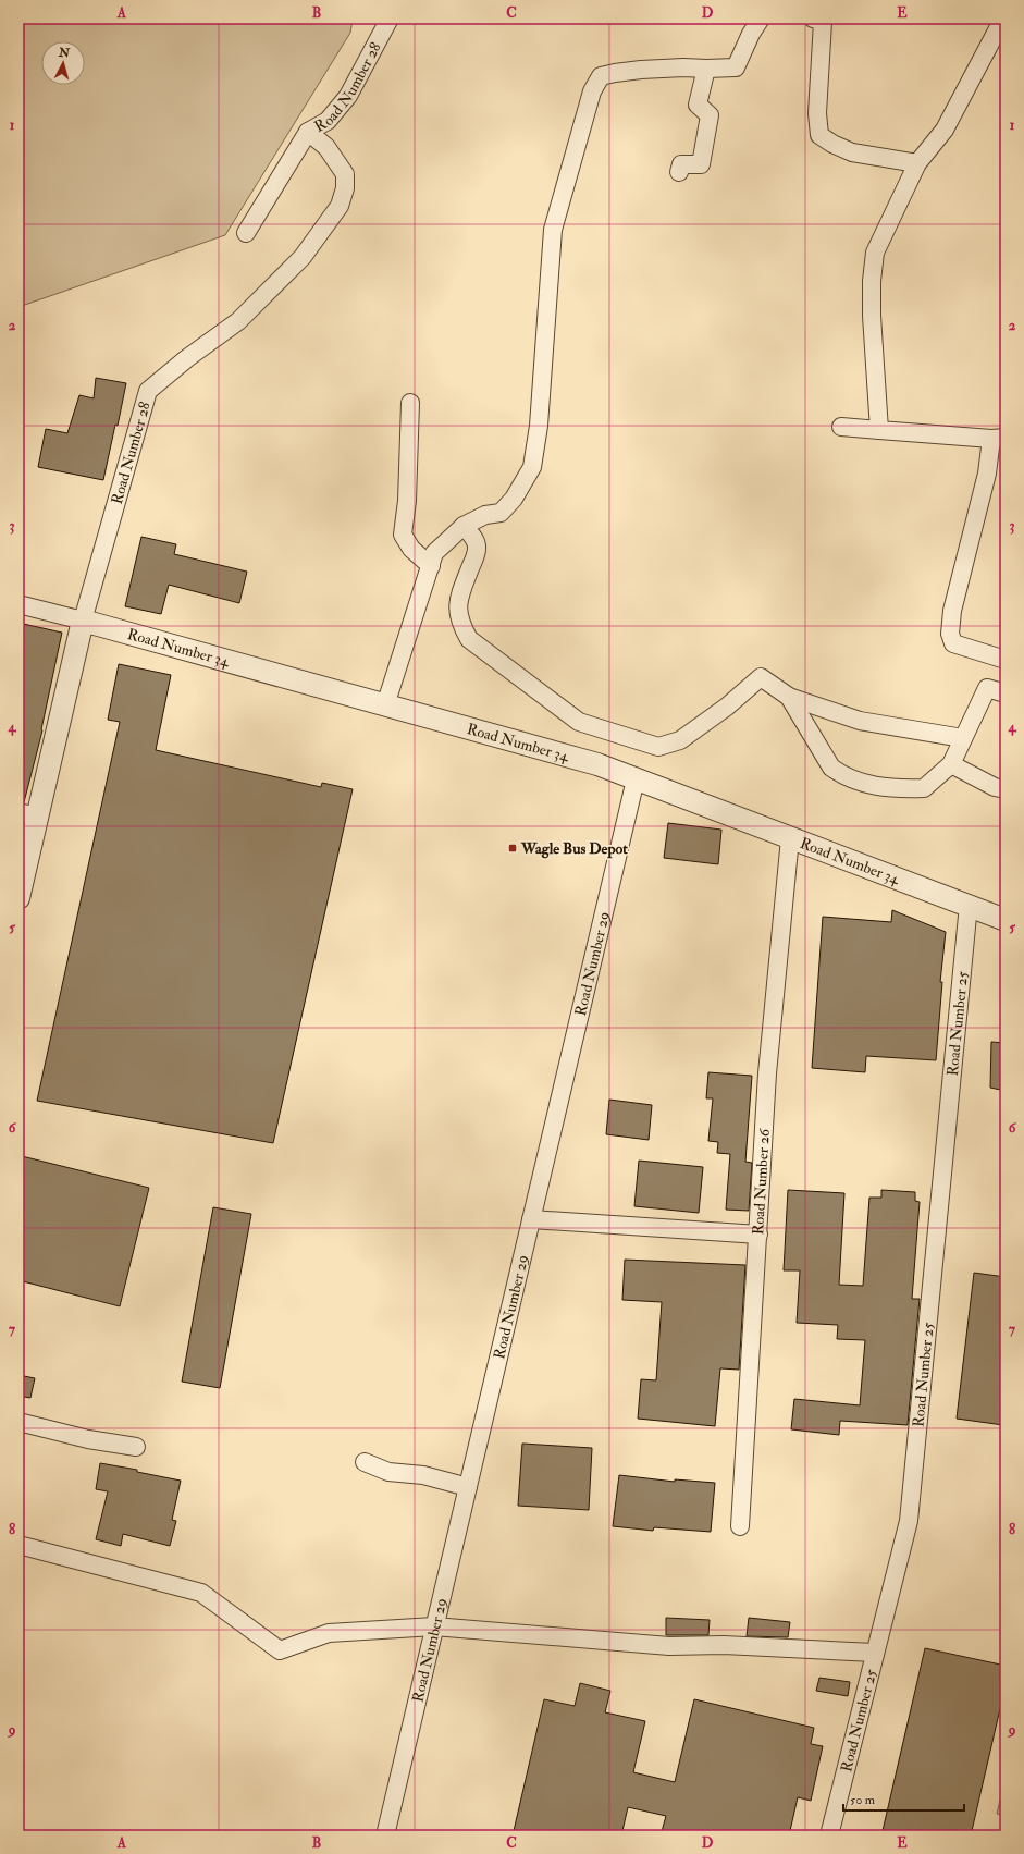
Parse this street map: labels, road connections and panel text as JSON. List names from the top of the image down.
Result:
{
  "streets": {
    "street": [
      "Road Number 28",
      "Road Number 34",
      "Road Number 29",
      "Road Number 25",
      "Road Number 26"
    ]
  },
  "crossings": [
    ["Road Number 28", "Road Number 34"],
    ["Road Number 34", "Road Number 29"],
    ["Road Number 34", "Road Number 25"],
    ["Road Number 34", "Road Number 26"]
  ],
  "places": {
    "transit": ["Wagle Bus Depot"]
  },
  "scale_bar": "50 m",
  "north": "top",
  "grid": {
    "columns": [
      "A",
      "B",
      "C",
      "D",
      "E"
    ],
    "rows": [
      "1",
      "2",
      "3",
      "4",
      "5",
      "6",
      "7",
      "8",
      "9"
    ]
  }
}
